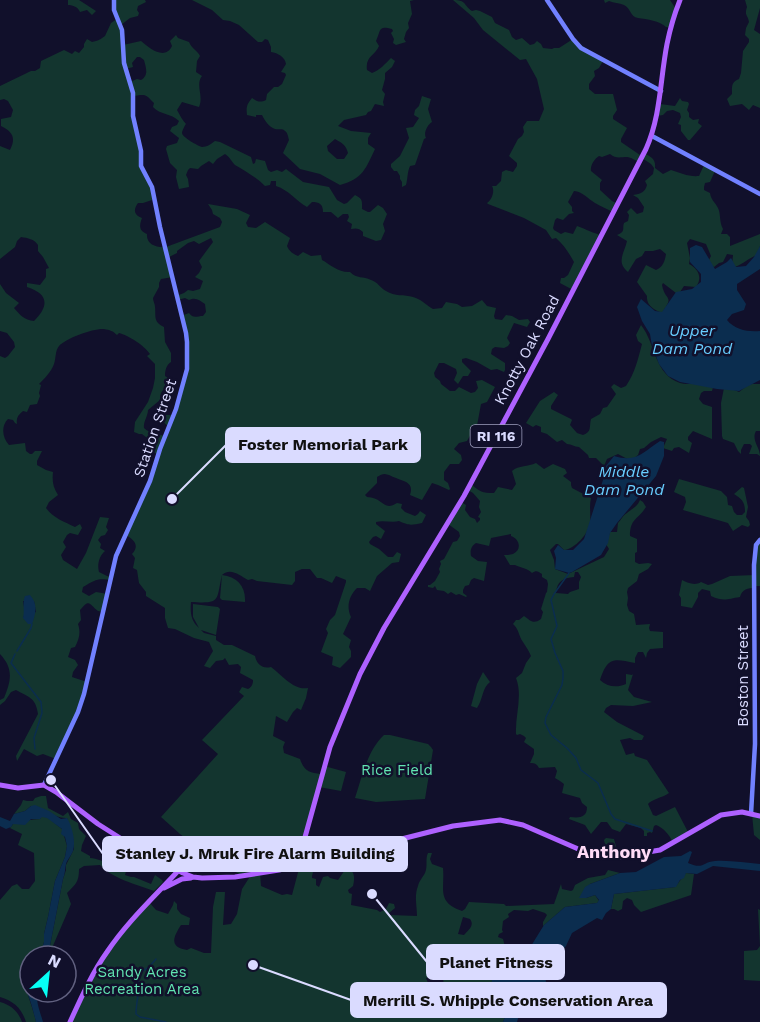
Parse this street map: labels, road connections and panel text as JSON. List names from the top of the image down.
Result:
{
  "streets": {
    "main road": ["Knotty Oak Road", "RI 116"],
    "street": ["Station Street", "Boston Street"]
  },
  "districts": ["Anthony"],
  "water": ["Upper Dam Pond", "Middle Dam Pond"],
  "parks": ["Rice Field", "Sandy Acres Recreation Area"],
  "places": [
    "Foster Memorial Park",
    "Stanley J. Mruk Fire Alarm Building",
    "Planet Fitness",
    "Merrill S. Whipple Conservation Area"
  ],
  "north": "top right"
}
